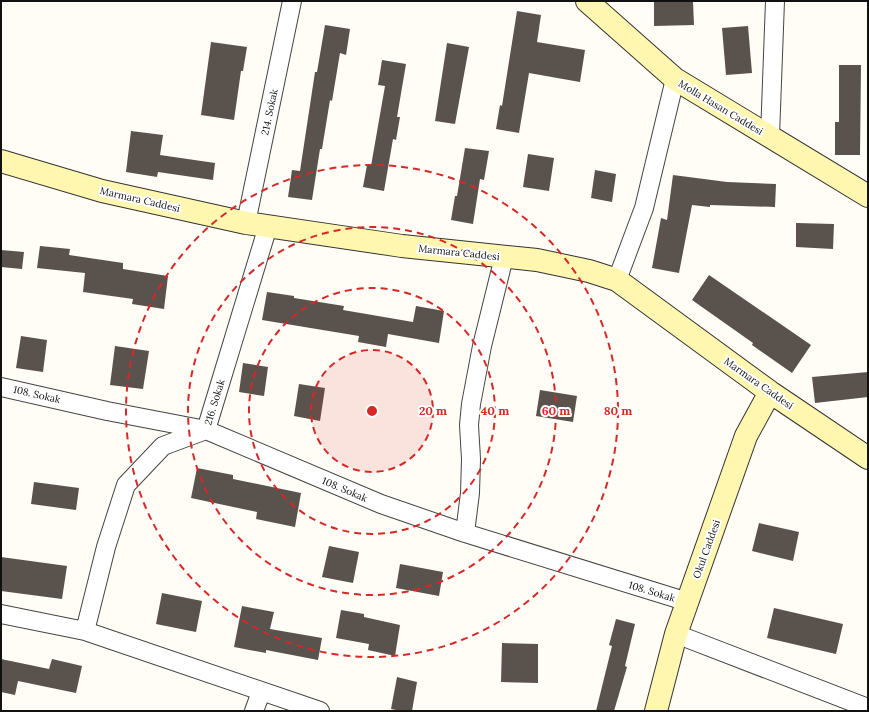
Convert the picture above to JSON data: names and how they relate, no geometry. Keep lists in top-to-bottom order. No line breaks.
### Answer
{"streets":{"street":["Molla Hasan Caddesi","214. Sokak","Marmara Caddesi","108. Sokak","216. Sokak","Okul Caddesi"]},"crossings":[["214. Sokak","Marmara Caddesi"],["Marmara Caddesi","216. Sokak"],["Marmara Caddesi","Okul Caddesi"],["108. Sokak","216. Sokak"],["108. Sokak","Okul Caddesi"]],"rings":["20 m","40 m","60 m","80 m"]}
